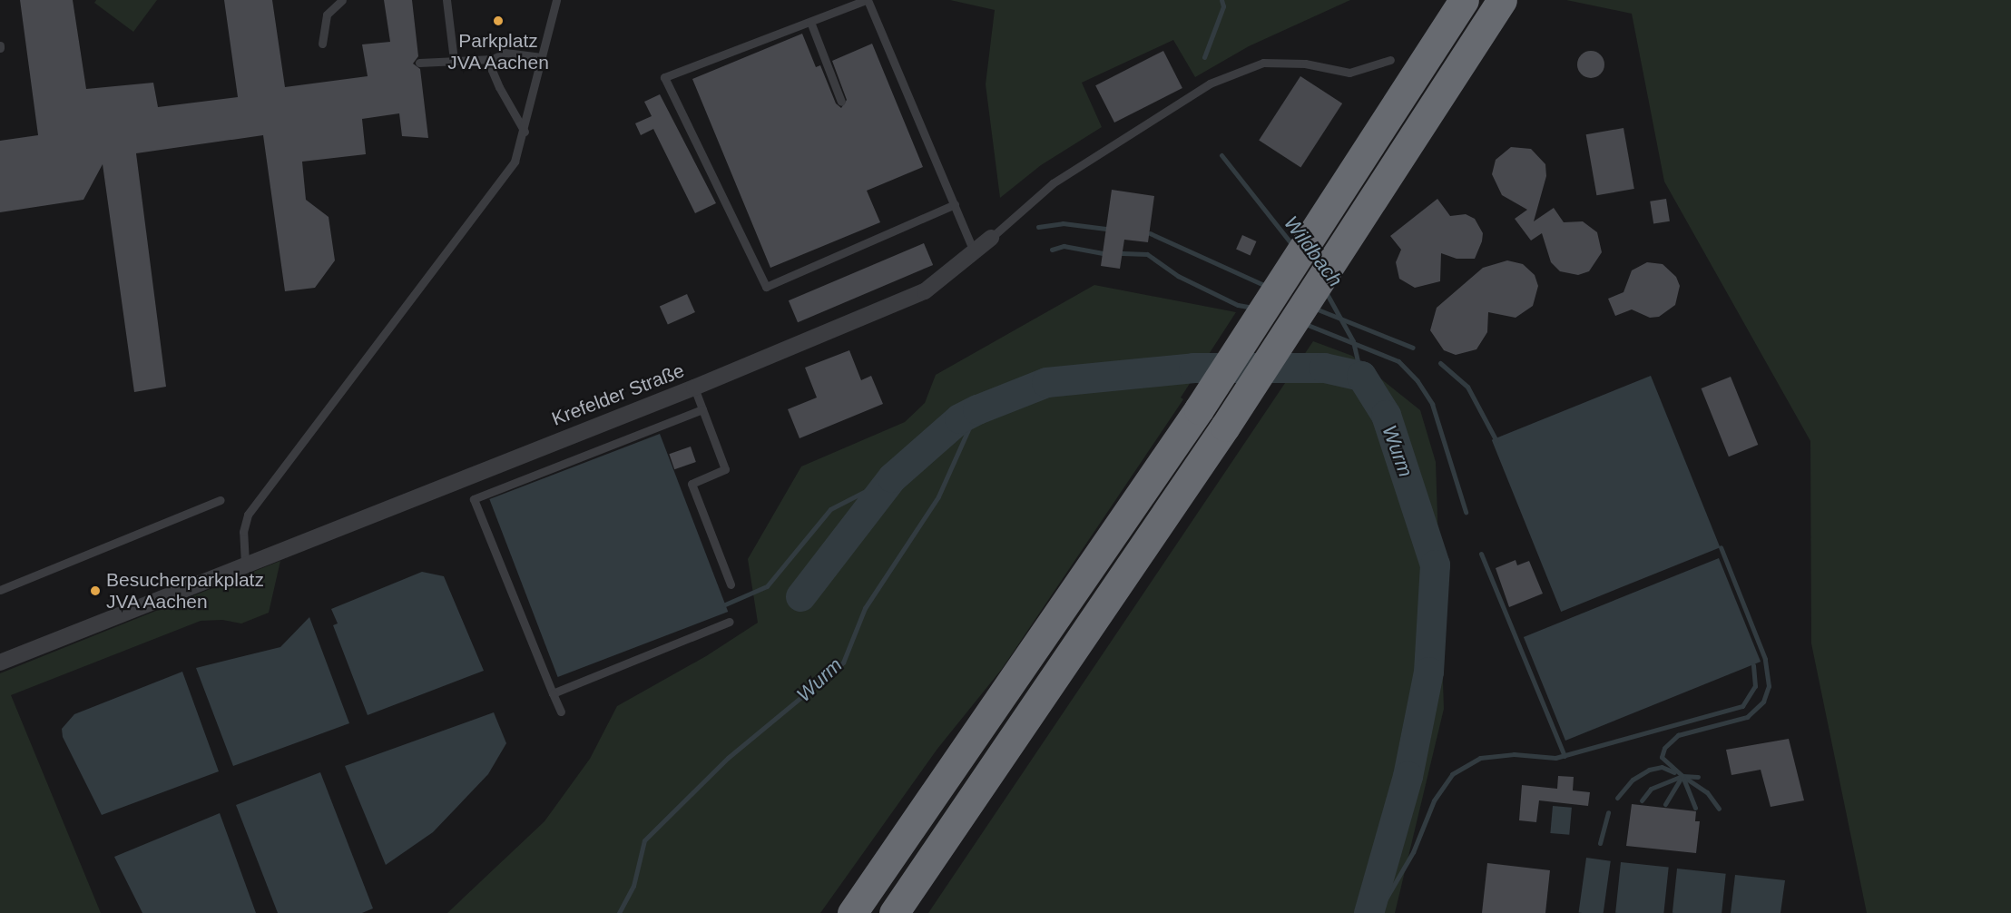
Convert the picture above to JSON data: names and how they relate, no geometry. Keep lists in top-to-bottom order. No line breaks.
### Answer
{"streets":{"street":["Krefelder Straße"]},"water":["Wildbach","Wurm"],"places":["Parkplatz JVA Aachen","Besucherparkplatz JVA Aachen"]}
